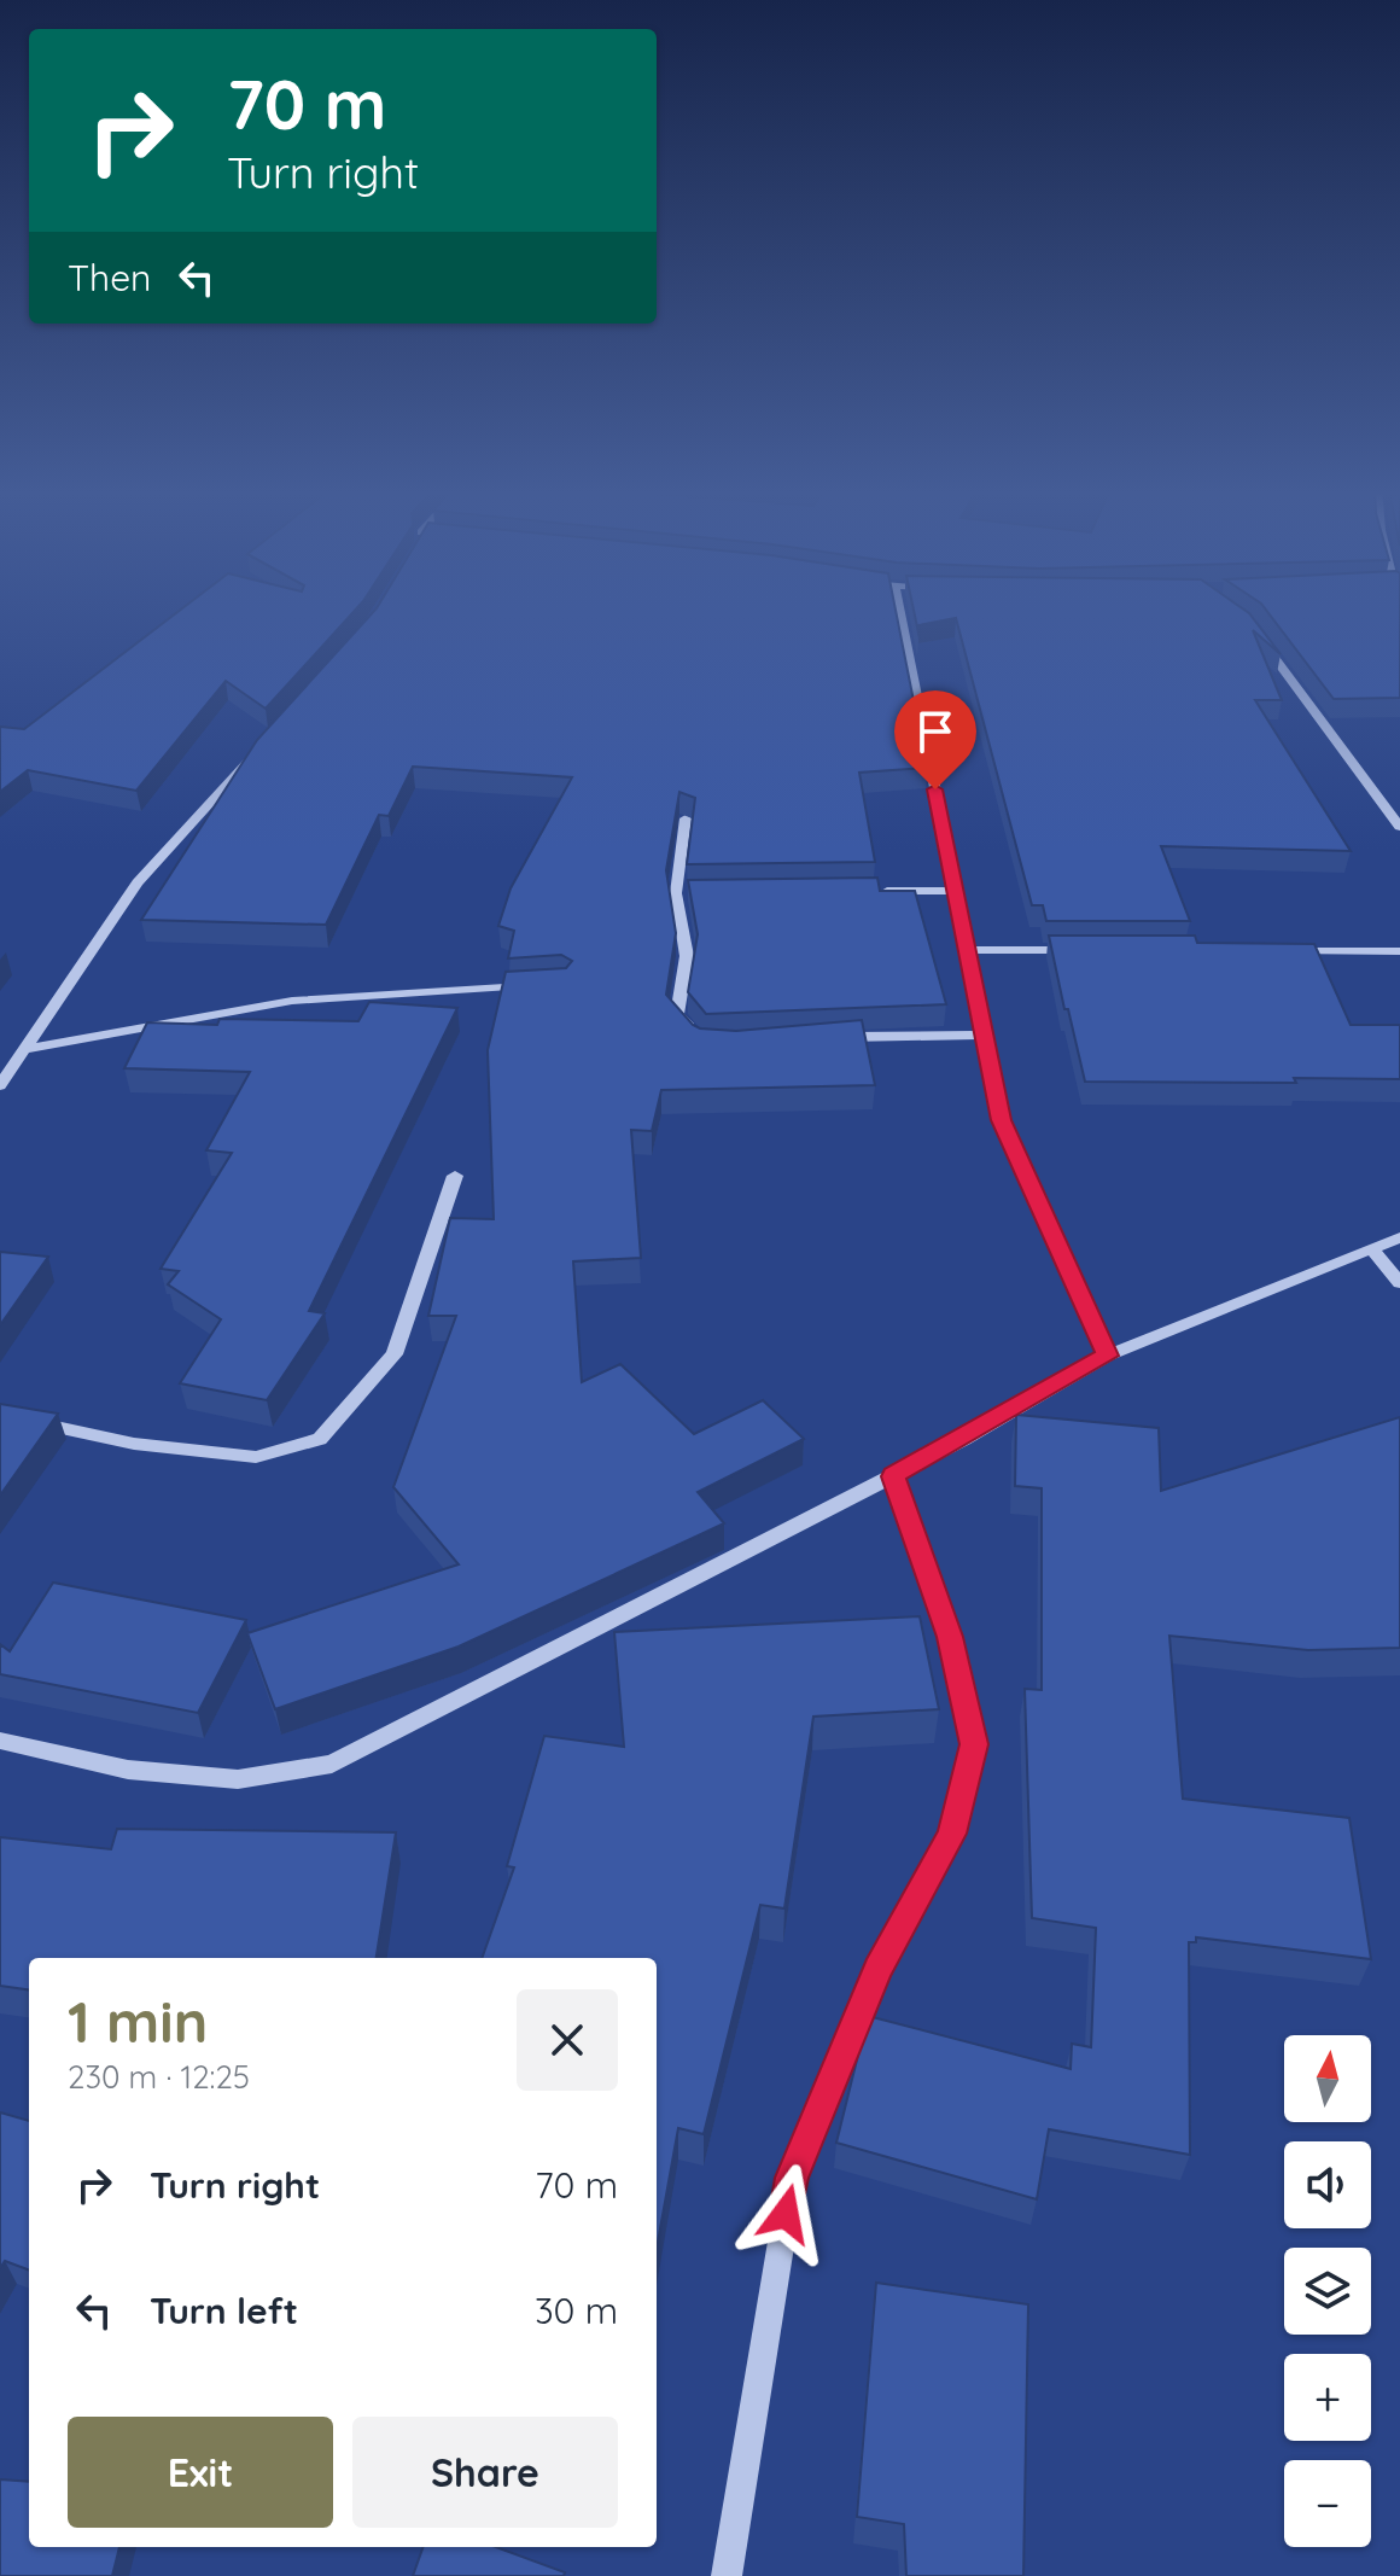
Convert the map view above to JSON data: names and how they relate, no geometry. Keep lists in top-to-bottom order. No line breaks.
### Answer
{"north":"top","page":{"turn":["70 m","Turn right"],"then":"Then","heading":["1 min","230 m · 12:25"],"map_buttons":["+","−"],"list":[{"name":"Turn right","value":"70 m"},{"name":"Turn left","value":"30 m"}],"buttons":["Exit","Share"]}}
